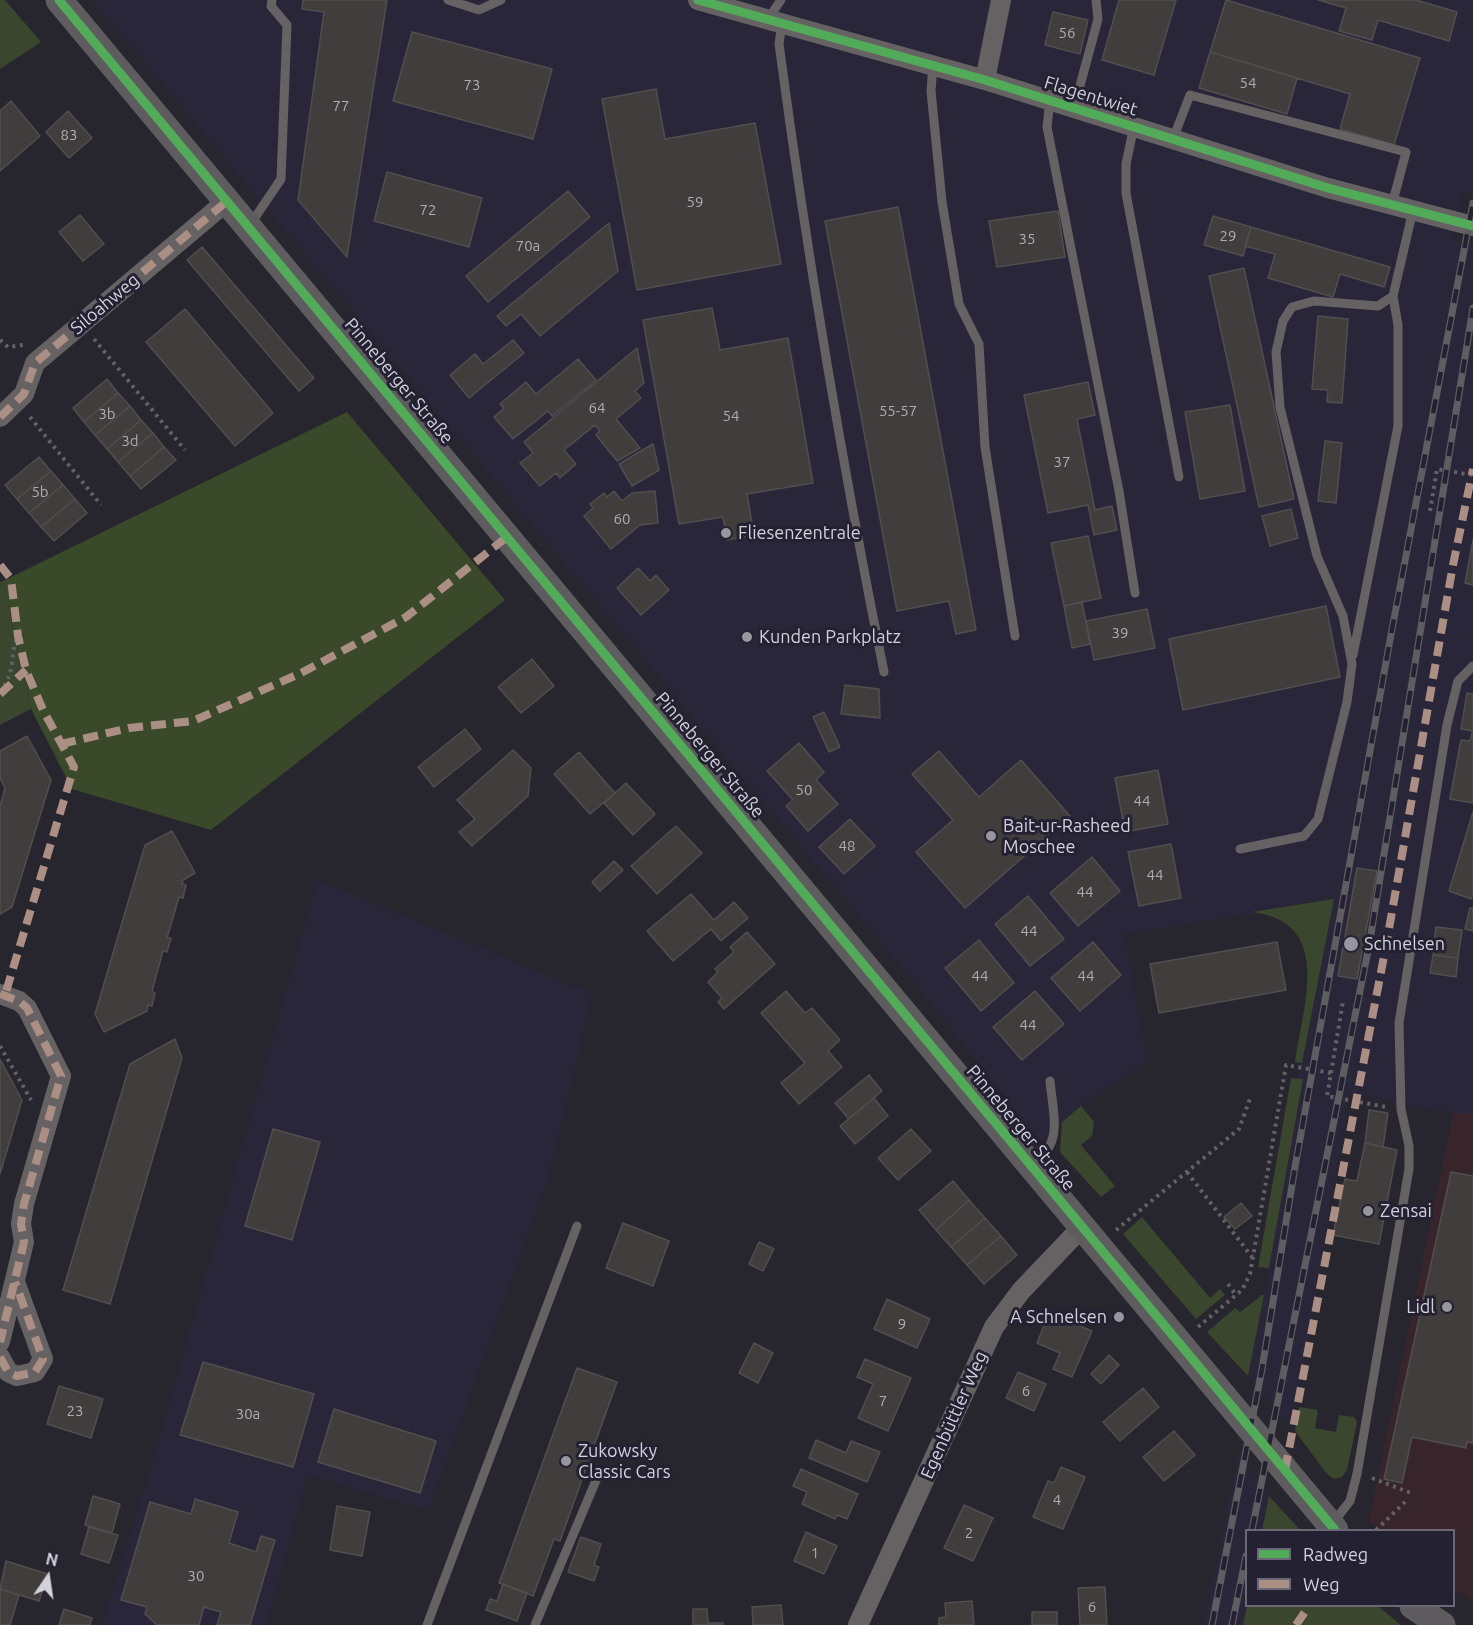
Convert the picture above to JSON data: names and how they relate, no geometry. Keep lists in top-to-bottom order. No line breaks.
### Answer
{"streets":{"main road":["Pinneberger Straße"],"street":["Flagentwiet","Siloahweg","Egenbüttler Weg"]},"crossings":[["Siloahweg","Pinneberger Straße"],["Pinneberger Straße","Egenbüttler Weg"]],"places":["Fliesenzentrale","Kunden Parkplatz","Bait-ur-Rasheed Moschee","Schnelsen","Zensai","Lidl","A Schnelsen","Zukowsky Classic Cars"],"house_numbers":["56","54","73","77","83","59","72","29","35","70a","64","55-57","3b","54","3d","37","5b","60","39","50","44","48","44","44","44","44","44","44","9","6","7","23","30a","4","2","1","30","6"],"legend":["Radweg","Weg"],"north":"top"}
